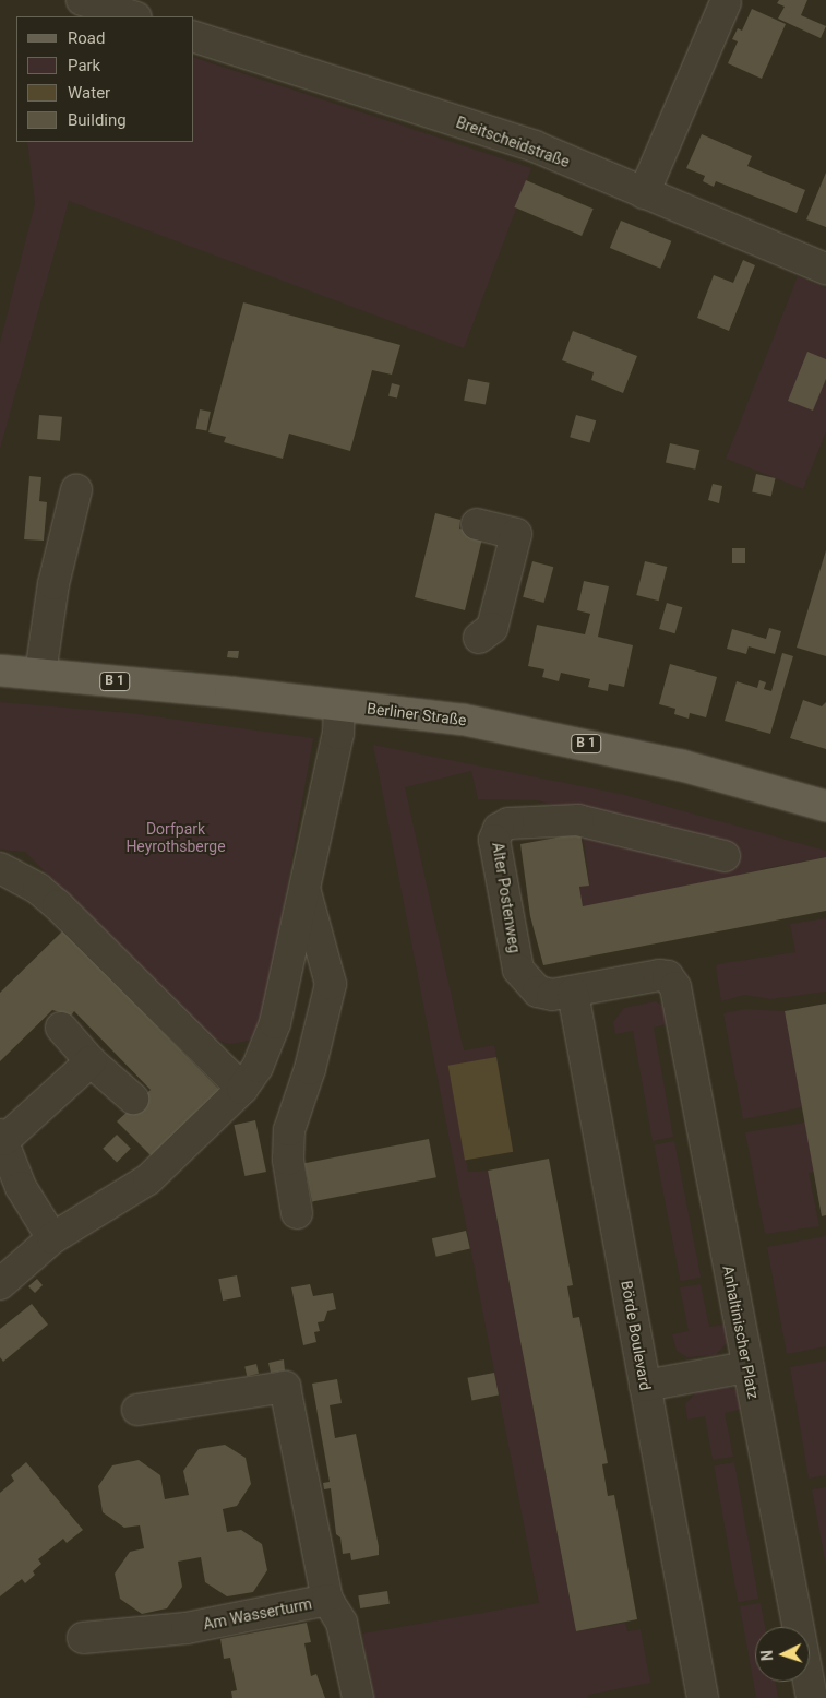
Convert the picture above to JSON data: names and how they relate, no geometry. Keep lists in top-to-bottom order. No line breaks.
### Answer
{"streets":{"main road":["B 1","Berliner Straße"],"street":["Breitscheidstraße","Alter Postenweg","Anhaltinischer Platz","Börde Boulevard","Am Wasserturm"]},"crossings":[["Alter Postenweg","Anhaltinischer Platz"],["Alter Postenweg","Börde Boulevard"],["Anhaltinischer Platz","Börde Boulevard"]],"parks":["Dorfpark Heyrothsberge"],"legend":["Road","Park","Water","Building"],"north":"left"}
